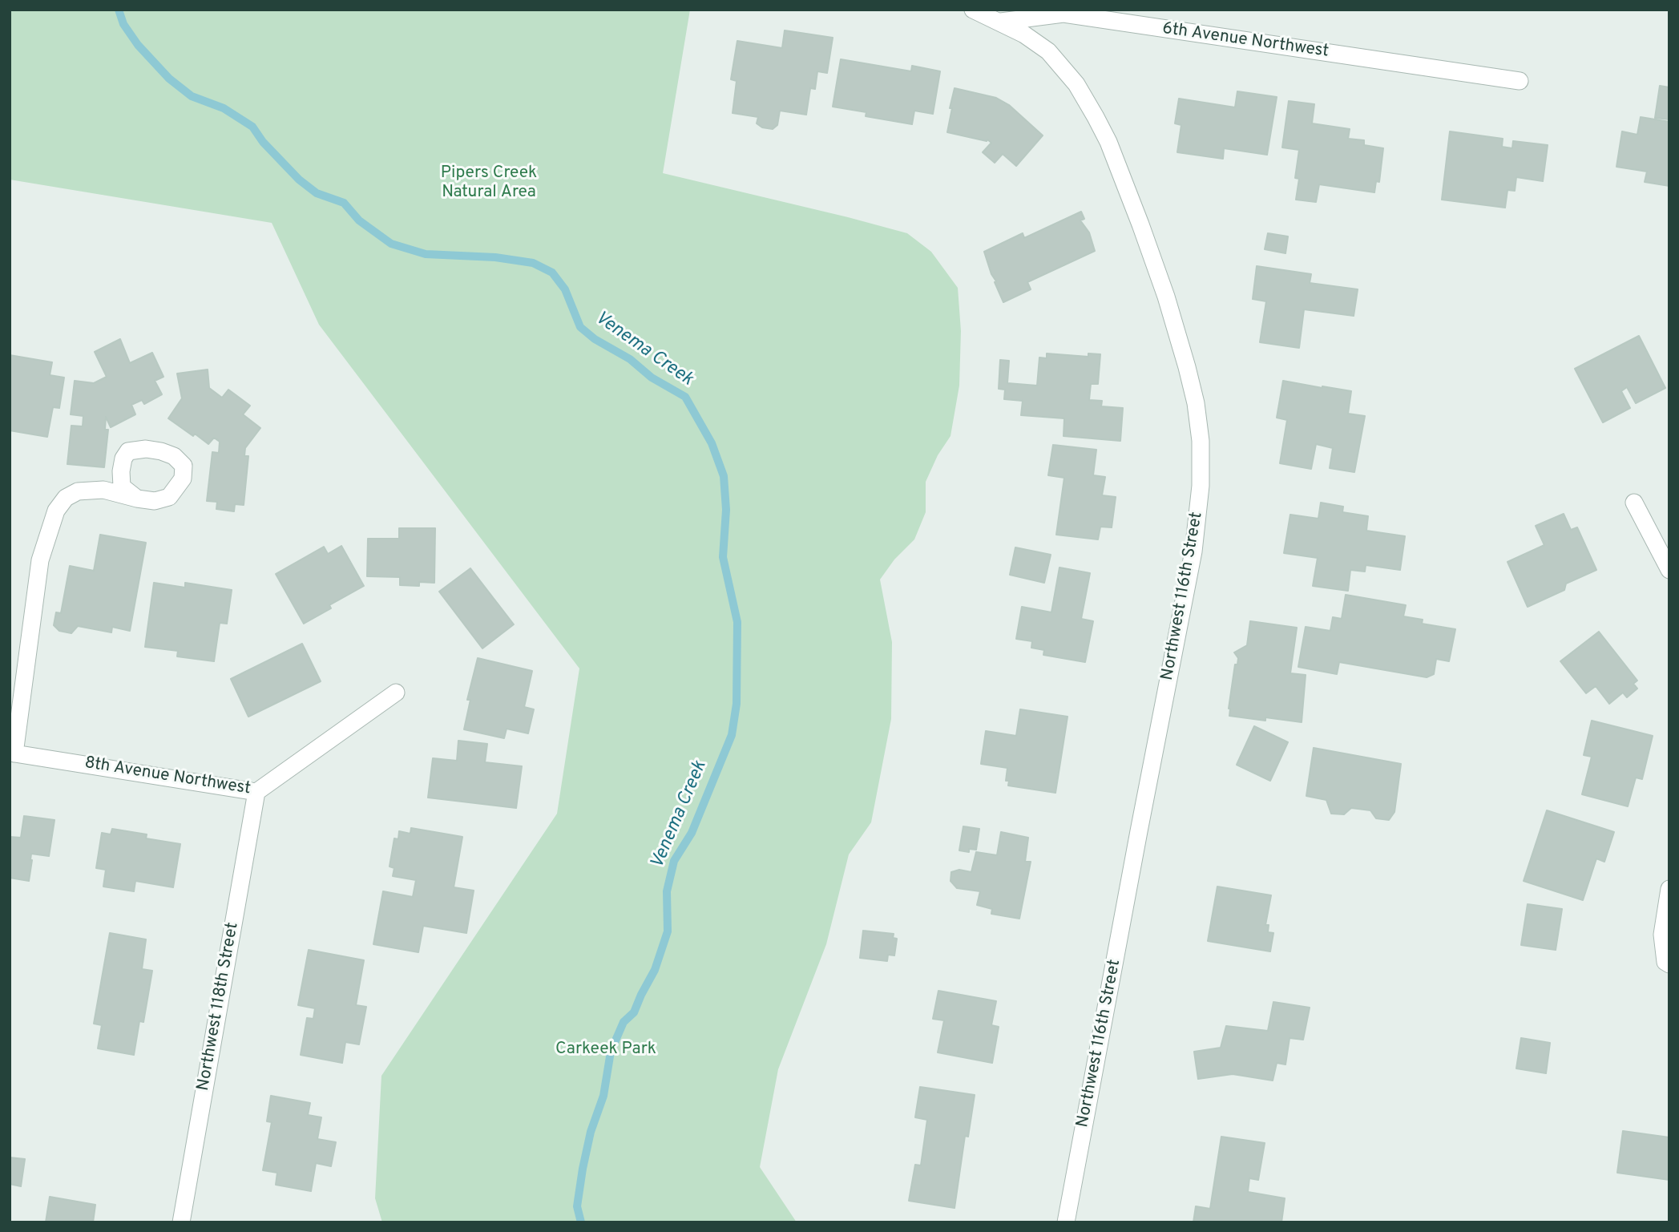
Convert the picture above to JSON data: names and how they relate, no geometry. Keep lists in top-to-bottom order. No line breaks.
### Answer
{"streets":{"street":["6th Avenue Northwest","Northwest 116th Street","8th Avenue Northwest","Northwest 118th Street"]},"crossings":[["6th Avenue Northwest","Northwest 116th Street"],["8th Avenue Northwest","Northwest 118th Street"]],"water":["Venema Creek"],"parks":["Pipers Creek Natural Area","Carkeek Park"]}
